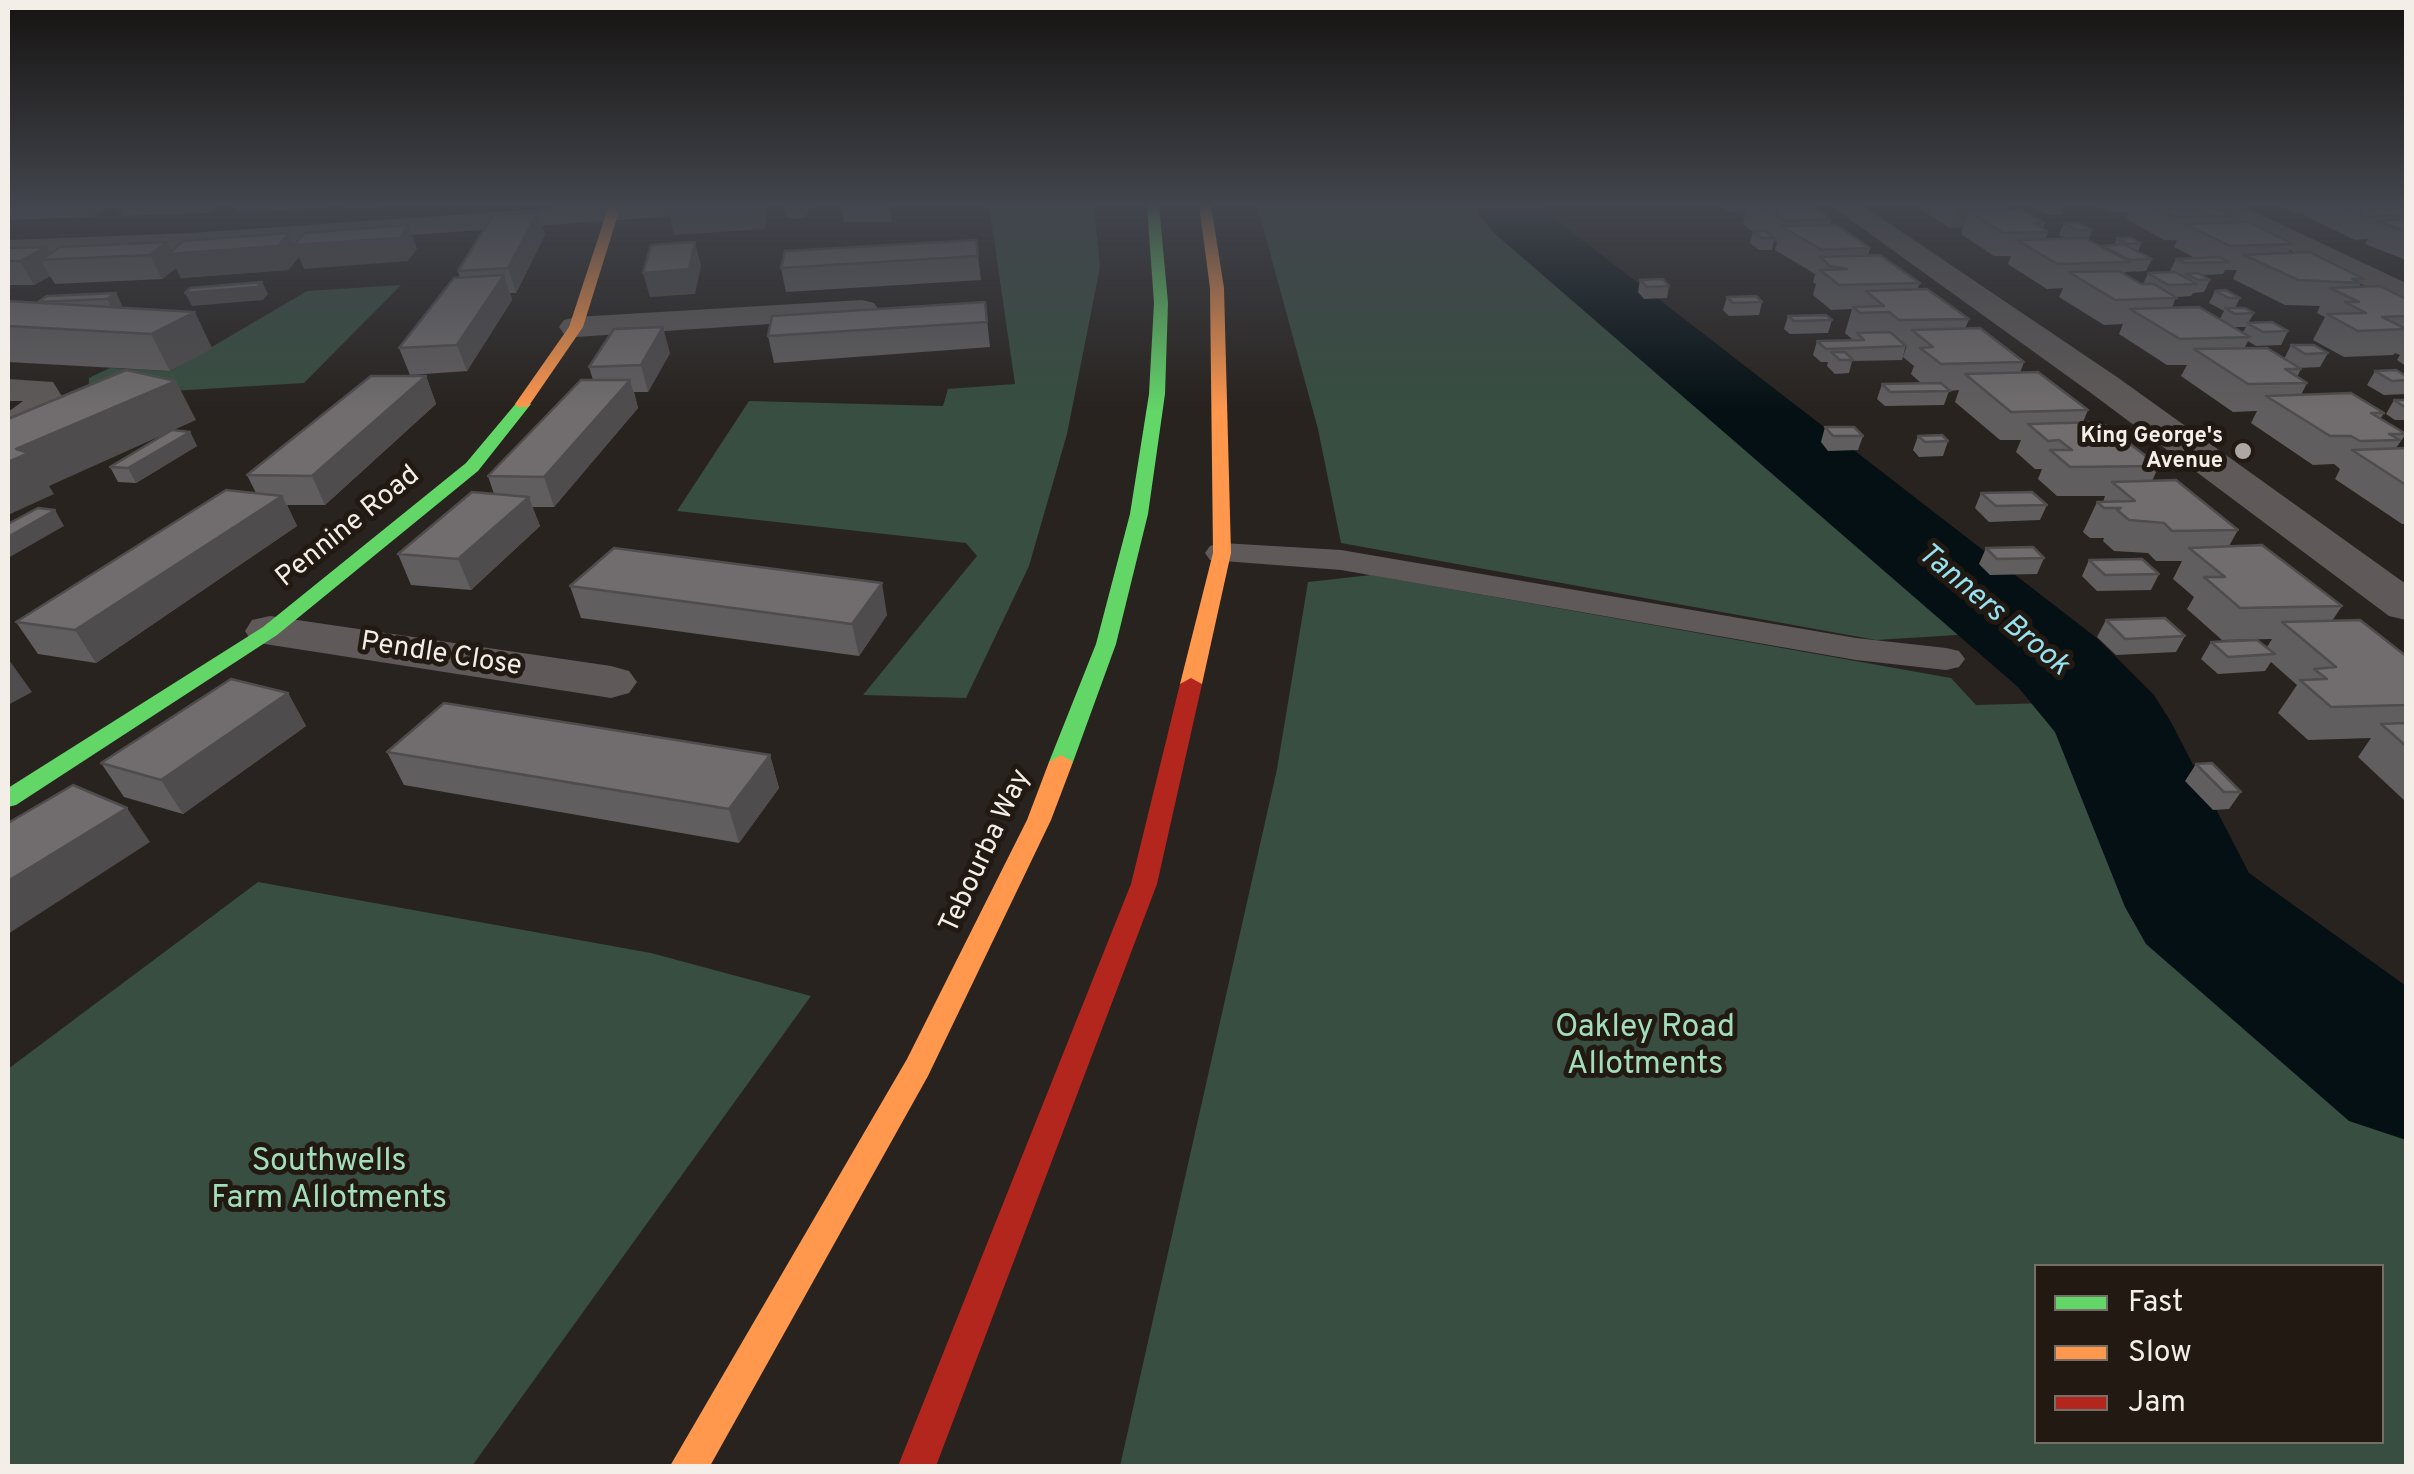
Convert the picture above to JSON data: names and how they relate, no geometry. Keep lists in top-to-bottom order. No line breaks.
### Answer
{"streets":{"main road":["Pennine Road","Tebourba Way"],"street":["Pendle Close"]},"crossings":[["Pennine Road","Pendle Close"]],"water":["Tanners Brook"],"parks":["Oakley Road Allotments","Southwells Farm Allotments"],"places":["King George's Avenue"],"legend":["Fast","Slow","Jam"]}
